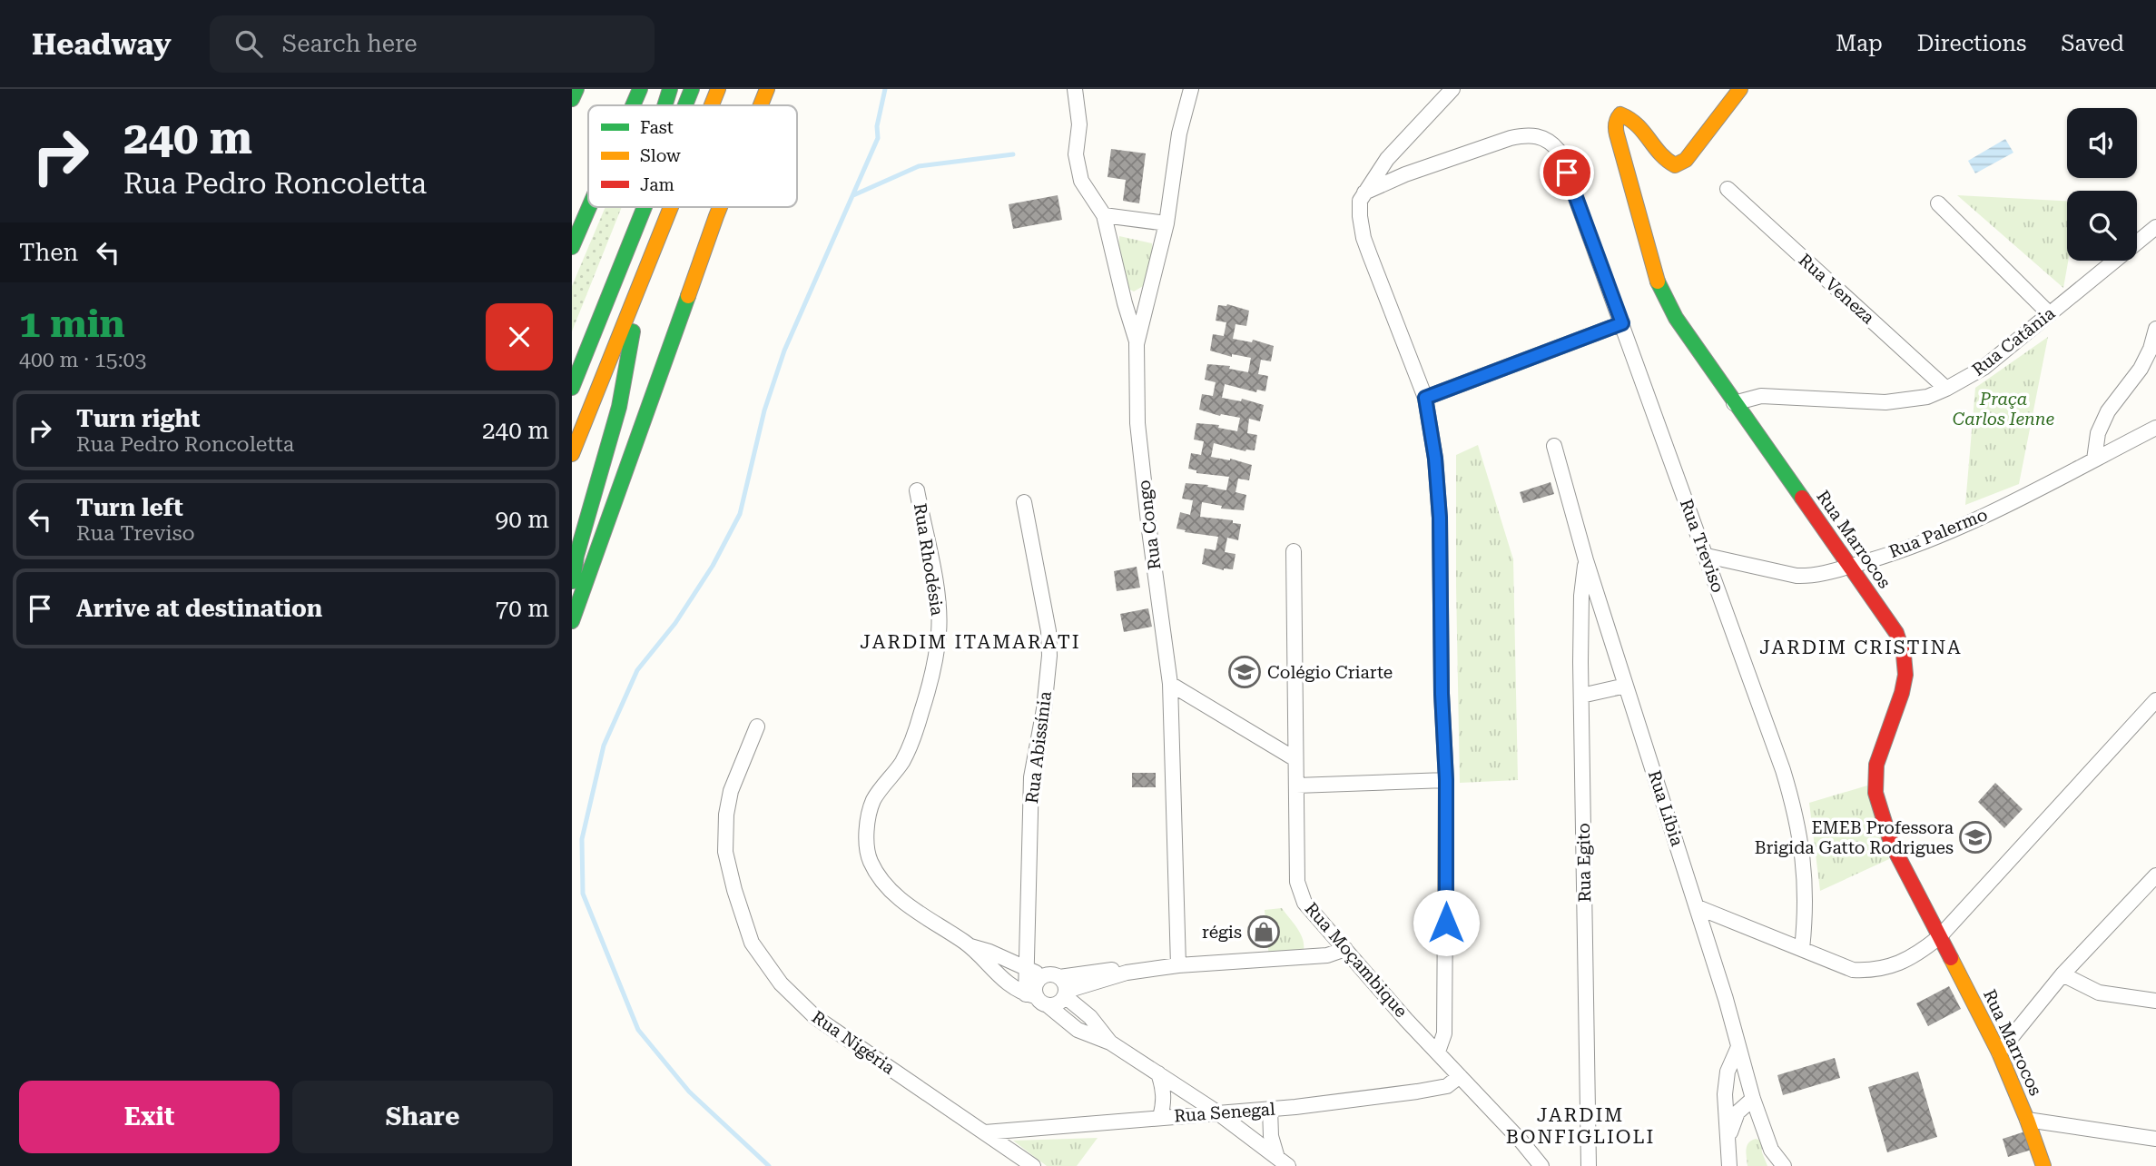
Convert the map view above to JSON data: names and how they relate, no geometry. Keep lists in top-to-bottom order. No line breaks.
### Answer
{"streets":{"main road":["Rua Marrocos"],"street":["Rua Veneza","Rua Catânia","Rua Congo","Rua Palermo","Rua Treviso","Rua Rhodésia","Rua Abissínia","Rua Líbia","Rua Egito","Rua Moçambique","Rua Nigéria","Rua Senegal"]},"crossings":[["Rua Veneza","Rua Catânia"],["Rua Catânia","Rua Marrocos"],["Rua Palermo","Rua Marrocos"],["Rua Palermo","Rua Treviso"],["Rua Líbia","Rua Egito"],["Rua Moçambique","Rua Senegal"],["Rua Nigéria","Rua Senegal"]],"districts":["JARDIM ITAMARATI","JARDIM CRISTINA","JARDIM BONFIGLIOLI"],"parks":["Praça Carlos Ienne"],"places":{"school or university":["Colégio Criarte","EMEB Professora Brigida Gatto Rodrigues"],"shop":["régis"]},"legend":["Fast","Slow","Jam"],"page":{"header":"Headway","search":"Search here","nav":["Map","Directions","Saved"],"turn":["240 m","Rua Pedro Roncoletta"],"then":"Then","heading":["1 min","400 m · 15:03"],"list":[{"name":"Turn right","note":"Rua Pedro Roncoletta","value":"240 m"},{"name":"Turn left","note":"Rua Treviso","value":"90 m"},{"name":"Arrive at destination","value":"70 m"}],"buttons":["Exit","Share"]}}
